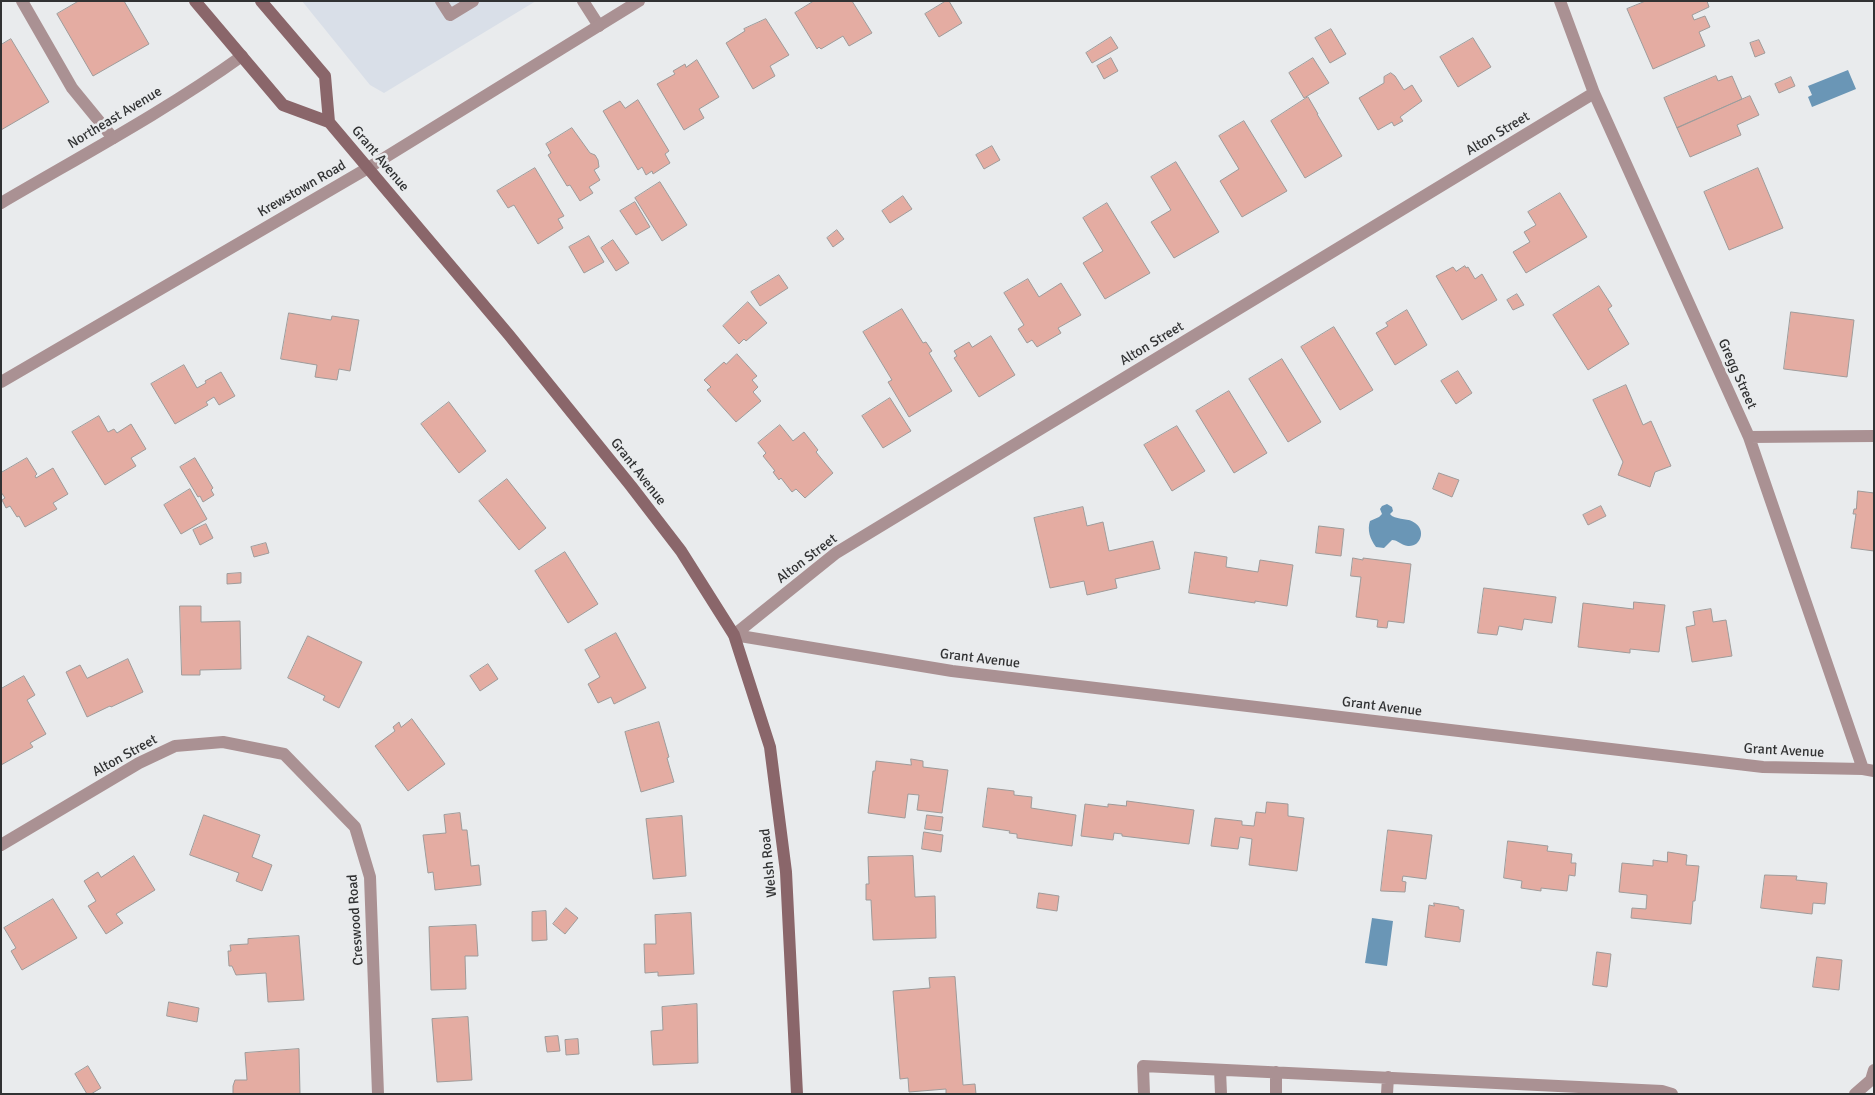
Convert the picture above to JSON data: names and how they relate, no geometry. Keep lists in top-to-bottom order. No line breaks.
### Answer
{"streets":{"main road":["Grant Avenue","Welsh Road"],"street":["Northeast Avenue","Alton Street","Krewstown Road","Gregg Street","Creswood Road"]},"crossings":[["Alton Street","Grant Avenue"],["Alton Street","Gregg Street"],["Alton Street","Welsh Road"],["Alton Street","Creswood Road"],["Grant Avenue","Krewstown Road"],["Grant Avenue","Gregg Street"],["Grant Avenue","Welsh Road"]]}
